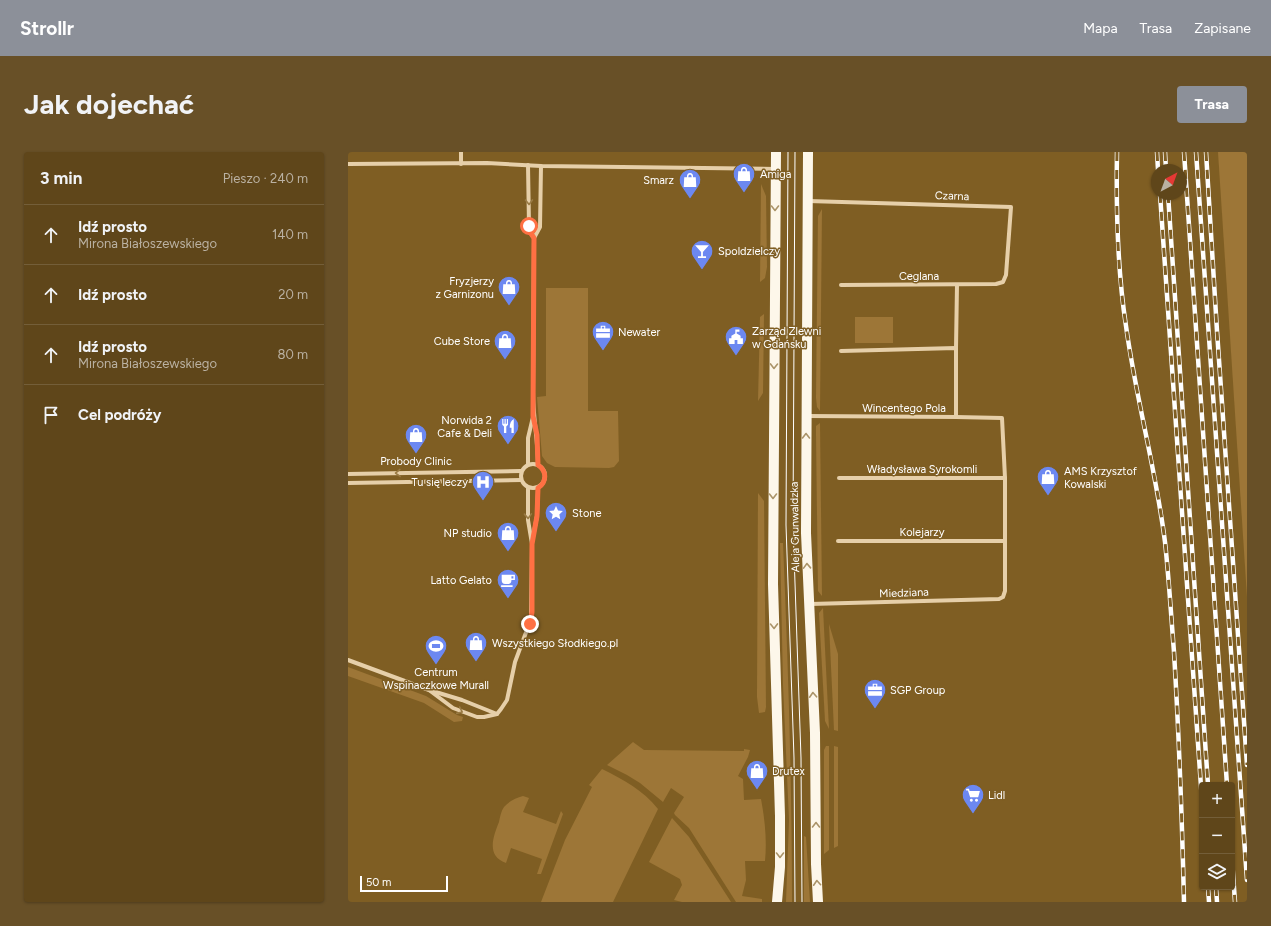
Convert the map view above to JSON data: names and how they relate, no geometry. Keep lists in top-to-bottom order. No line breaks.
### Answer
{"streets":{"main road":["Aleja Grunwaldzka"],"street":["Czarna","Ceglana","Wincentego Pola","Władysława Syrokomli","Kolejarzy","Miedziana"]},"crossings":[["Czarna","Ceglana"],["Czarna","Aleja Grunwaldzka"],["Wincentego Pola","Władysława Syrokomli"],["Wincentego Pola","Aleja Grunwaldzka"],["Aleja Grunwaldzka","Miedziana"],["Kolejarzy","Miedziana"]],"places":{"shop":["Amiga","Smarz","Fryzjerzy z Garnizonu","Cube Store","Probody Clinic","AMS Krzysztof Kowalski","NP studio","Wszystkiego Słodkiego.pl","Drutex"],"bar":["Spoldzielczy"],"office":["Newater","SGP Group"],"public building":["Zarząd Zlewni w Gdańsku"],"restaurant":["Norwida 2 Cafe & Deli"],"hospital":["Tu się leczy"],"place":["Stone"],"cafe":["Latto Gelato"],"sports":["Centrum Wspinaczkowe Murall"],"supermarket":["Lidl"]},"scale_bar":"50 m","north":"top right","page":{"header":"Strollr","nav":["Mapa","Trasa","Zapisane"],"buttons":"Trasa","title":"Jak dojechać","heading":["3 min","Pieszo · 240 m"],"list":[["Idź prosto","Mirona Białoszewskiego","140 m"],["Idź prosto","20 m"],["Idź prosto","Mirona Białoszewskiego","80 m"],"Cel podróży"],"map_buttons":["+","−"],"scale":"50 m"}}
